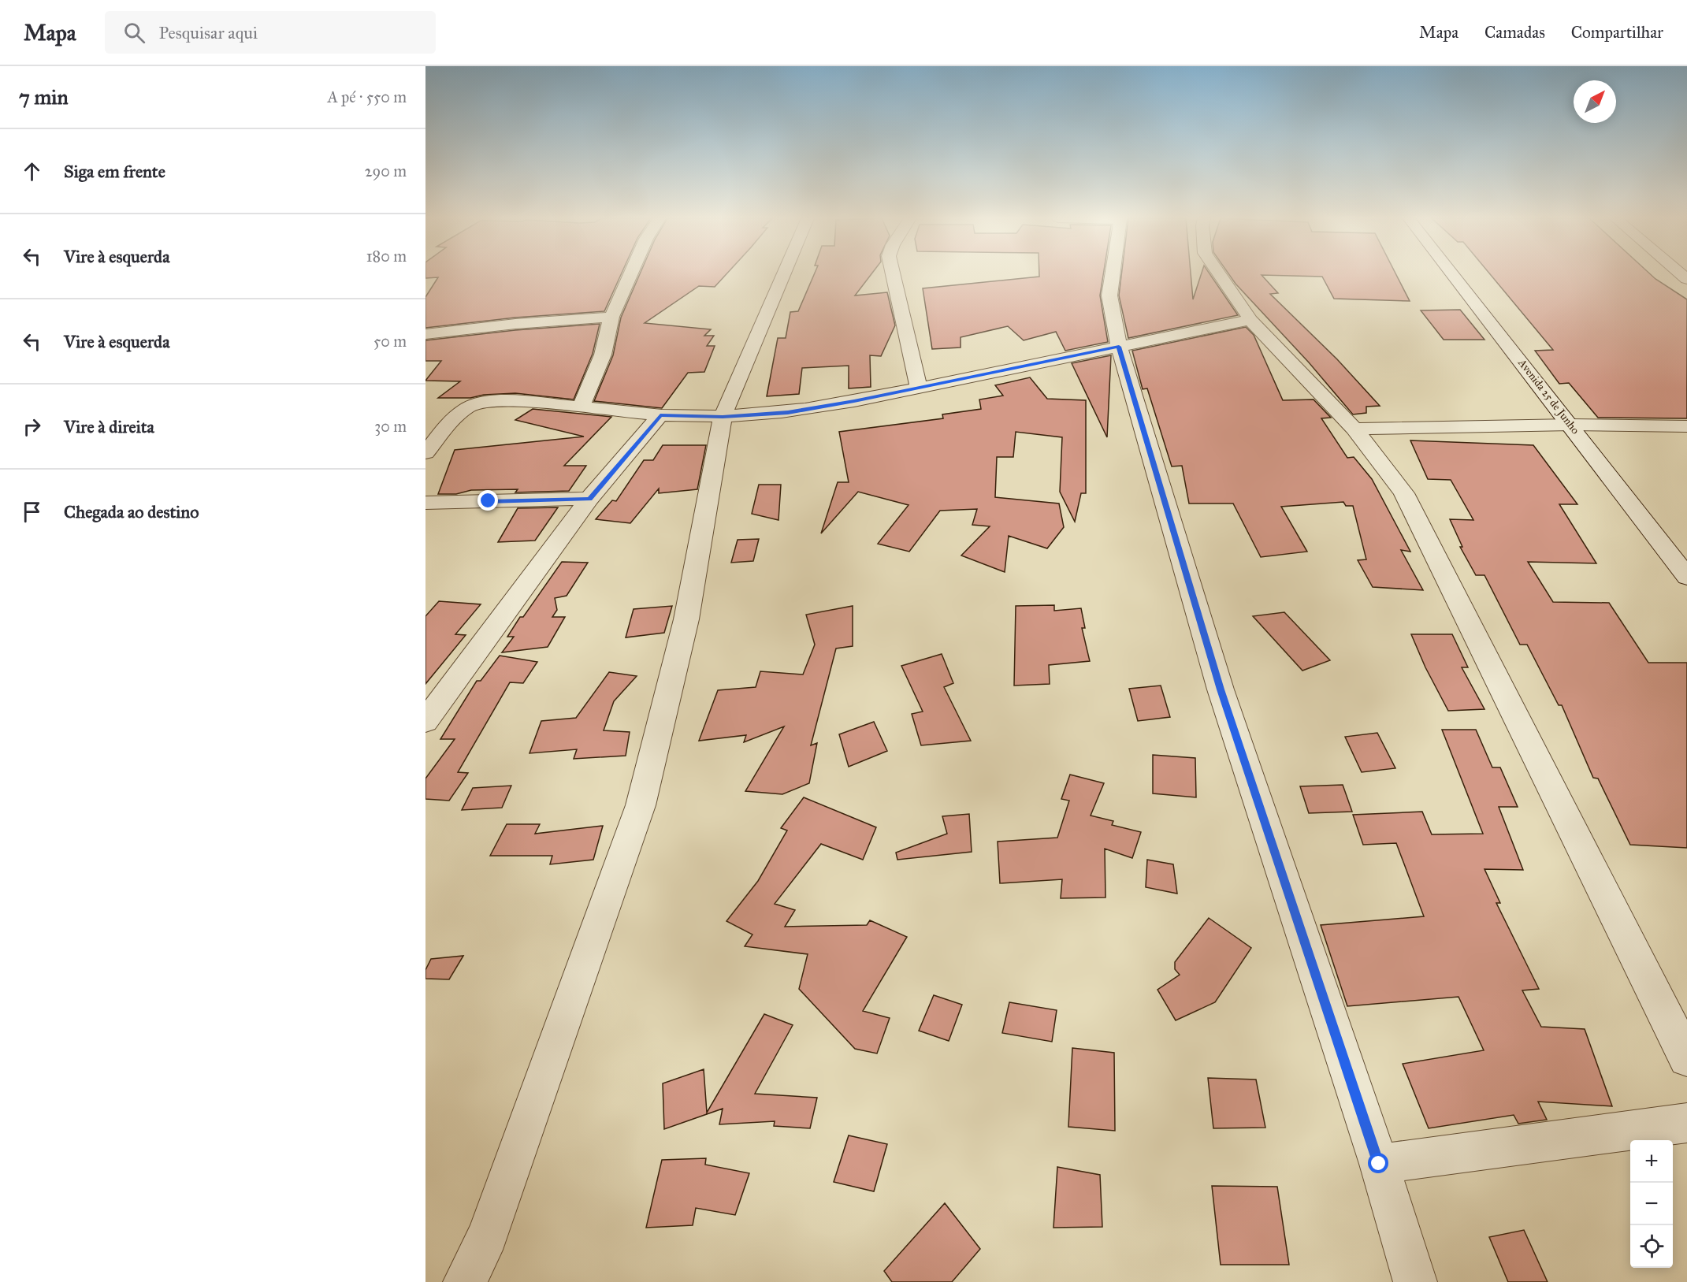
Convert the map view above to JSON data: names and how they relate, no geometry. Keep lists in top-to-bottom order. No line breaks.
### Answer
{"streets":{"street":["Avenida 25 de Junho"]},"north":"top right","page":{"header":"Mapa","search":"Pesquisar aqui","nav":["Mapa","Camadas","Compartilhar"],"heading":["7 min","A pé · 550 m"],"list":[["Siga em frente","290 m"],["Vire à esquerda","180 m"],["Vire à esquerda","50 m"],["Vire à direita","30 m"],"Chegada ao destino"],"map_buttons":["+","−"]}}
